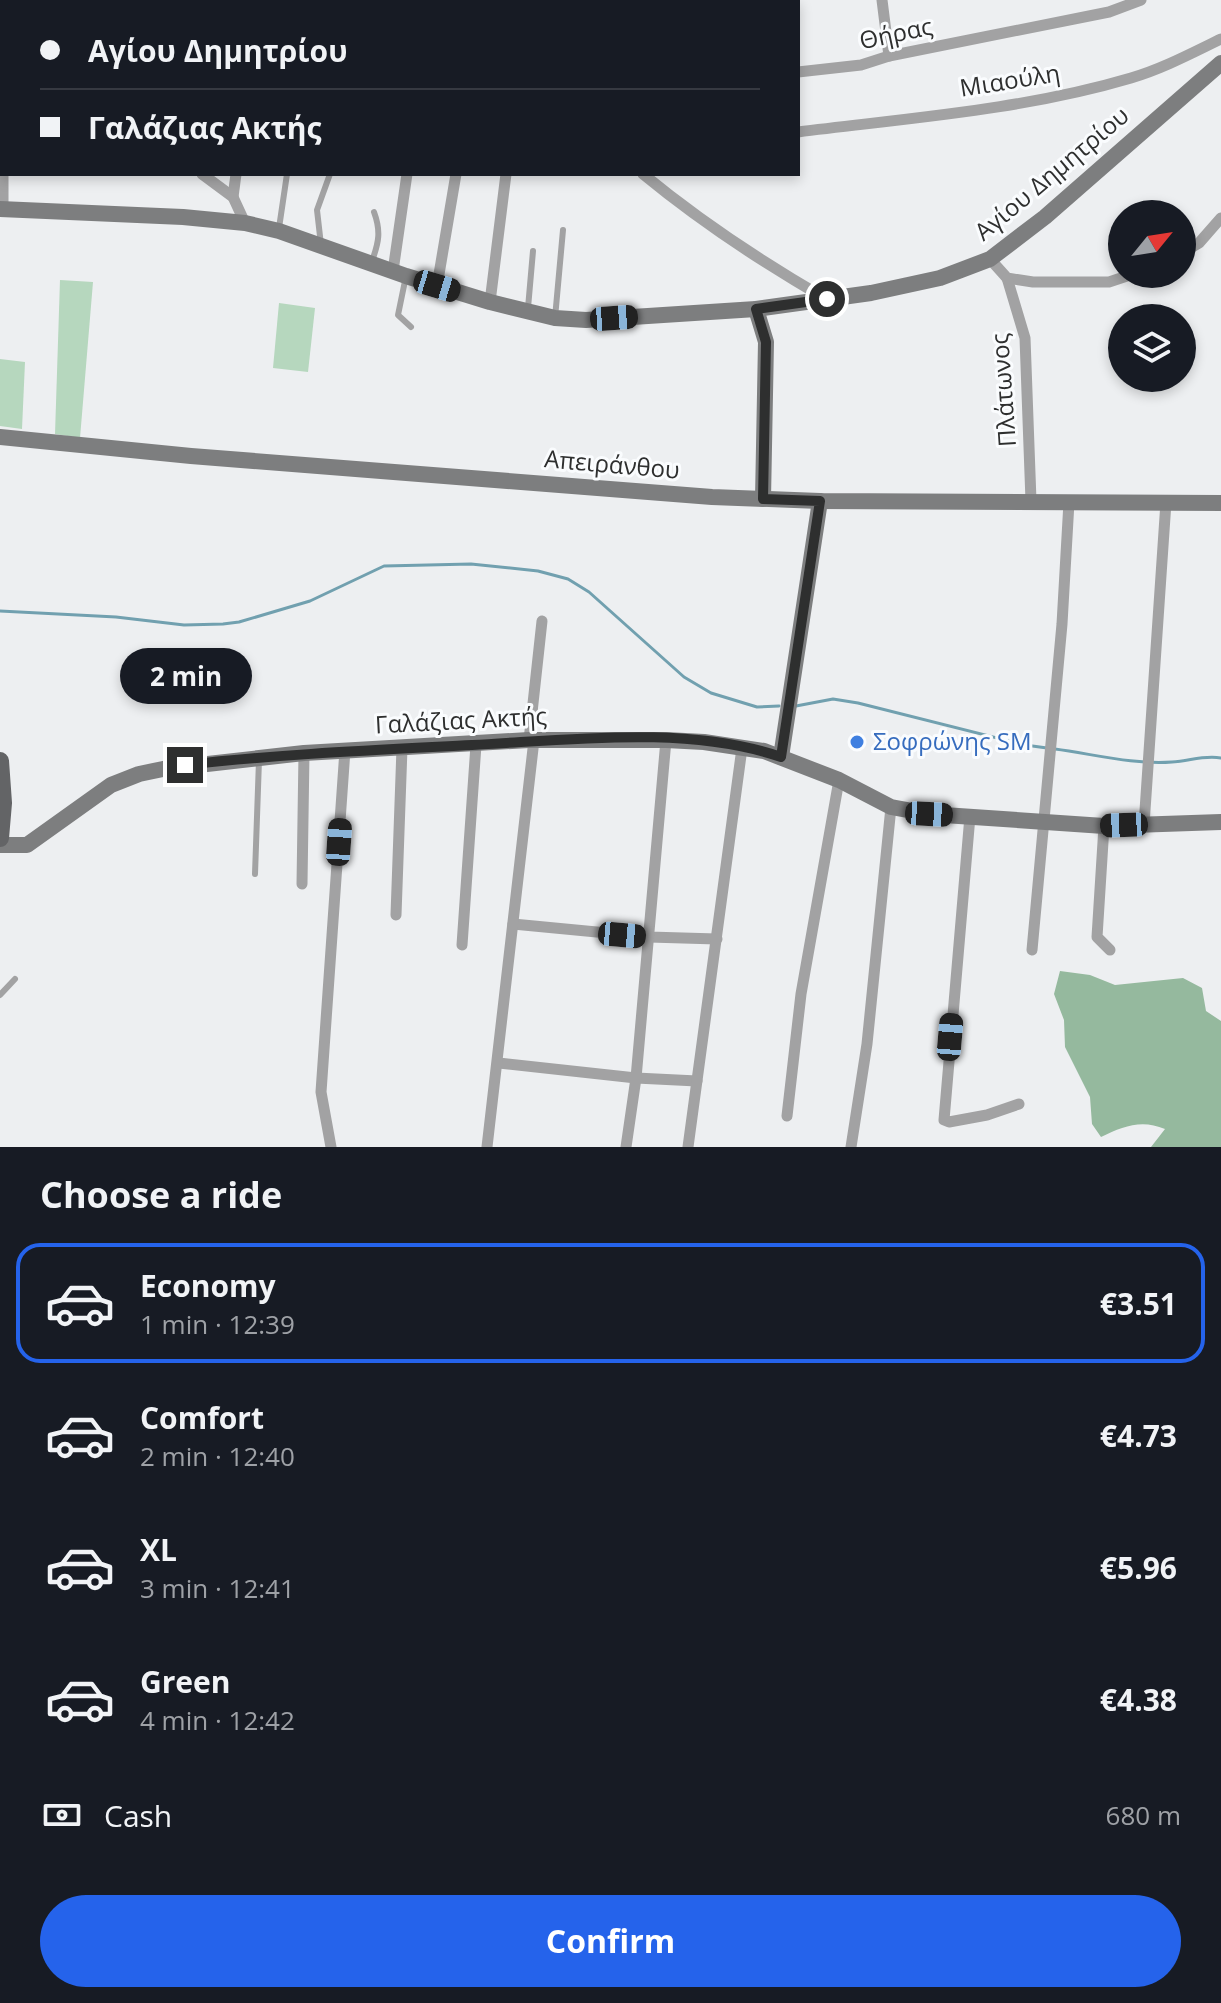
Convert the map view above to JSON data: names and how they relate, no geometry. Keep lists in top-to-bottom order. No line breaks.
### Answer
{"streets":{"street":["Θήρας","Μιαούλη","Αγίου Δημητρίου","Πλάτωνος","Απειράνθου","Γαλάζιας Ακτής"]},"crossings":[["Πλάτωνος","Απειράνθου"]],"places":["Σοφρώνης SM"],"north":"top right","page":{"banner":["Αγίου Δημητρίου","Γαλάζιας Ακτής"],"bubble":"2 min","heading":"Choose a ride","list":[{"name":"Economy","note":"1 min · 12:39","value":"€3.51"},{"name":"Comfort","note":"2 min · 12:40","value":"€4.73"},{"name":"XL","note":"3 min · 12:41","value":"€5.96"},{"name":"Green","note":"4 min · 12:42","value":"€4.38"}],"pay":["Cash","680 m"],"buttons":"Confirm"}}
